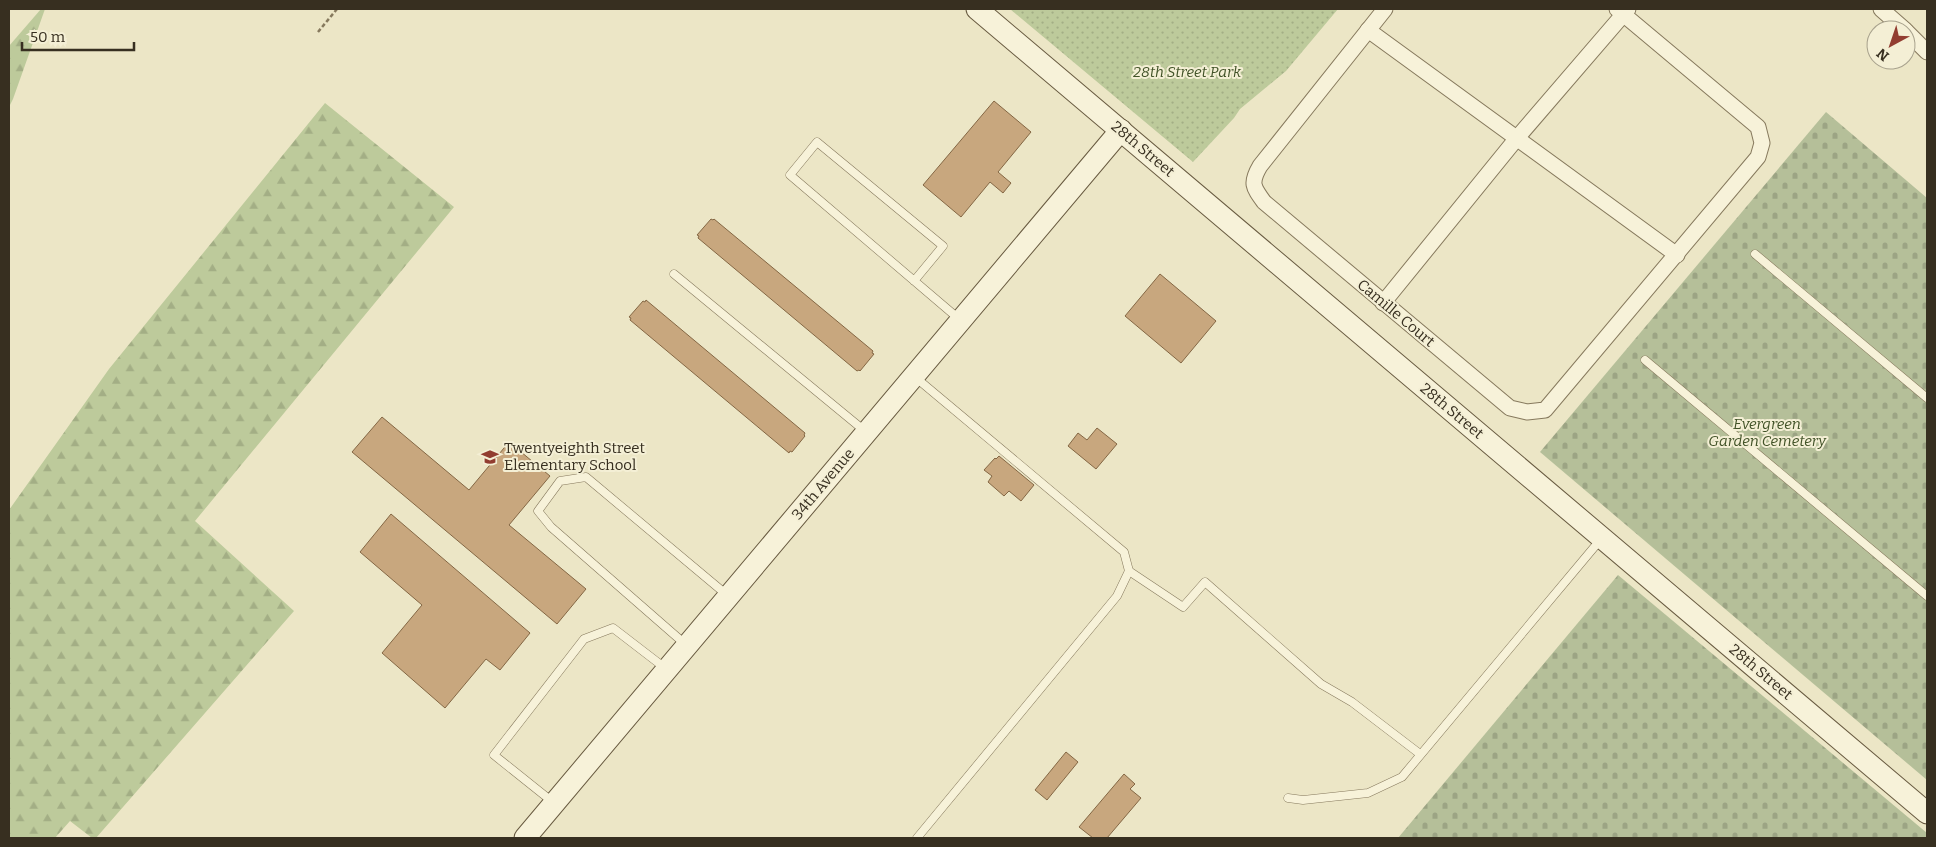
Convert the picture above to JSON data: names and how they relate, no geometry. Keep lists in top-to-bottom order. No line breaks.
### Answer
{"streets":{"main road":["28th Street","34th Avenue"],"street":["Camille Court"]},"crossings":[["28th Street","34th Avenue"]],"parks":["28th Street Park","Evergreen Garden Cemetery"],"places":{"school or university":["Twentyeighth Street Elementary School"]},"scale_bar":"50 m","north":"bottom left"}
